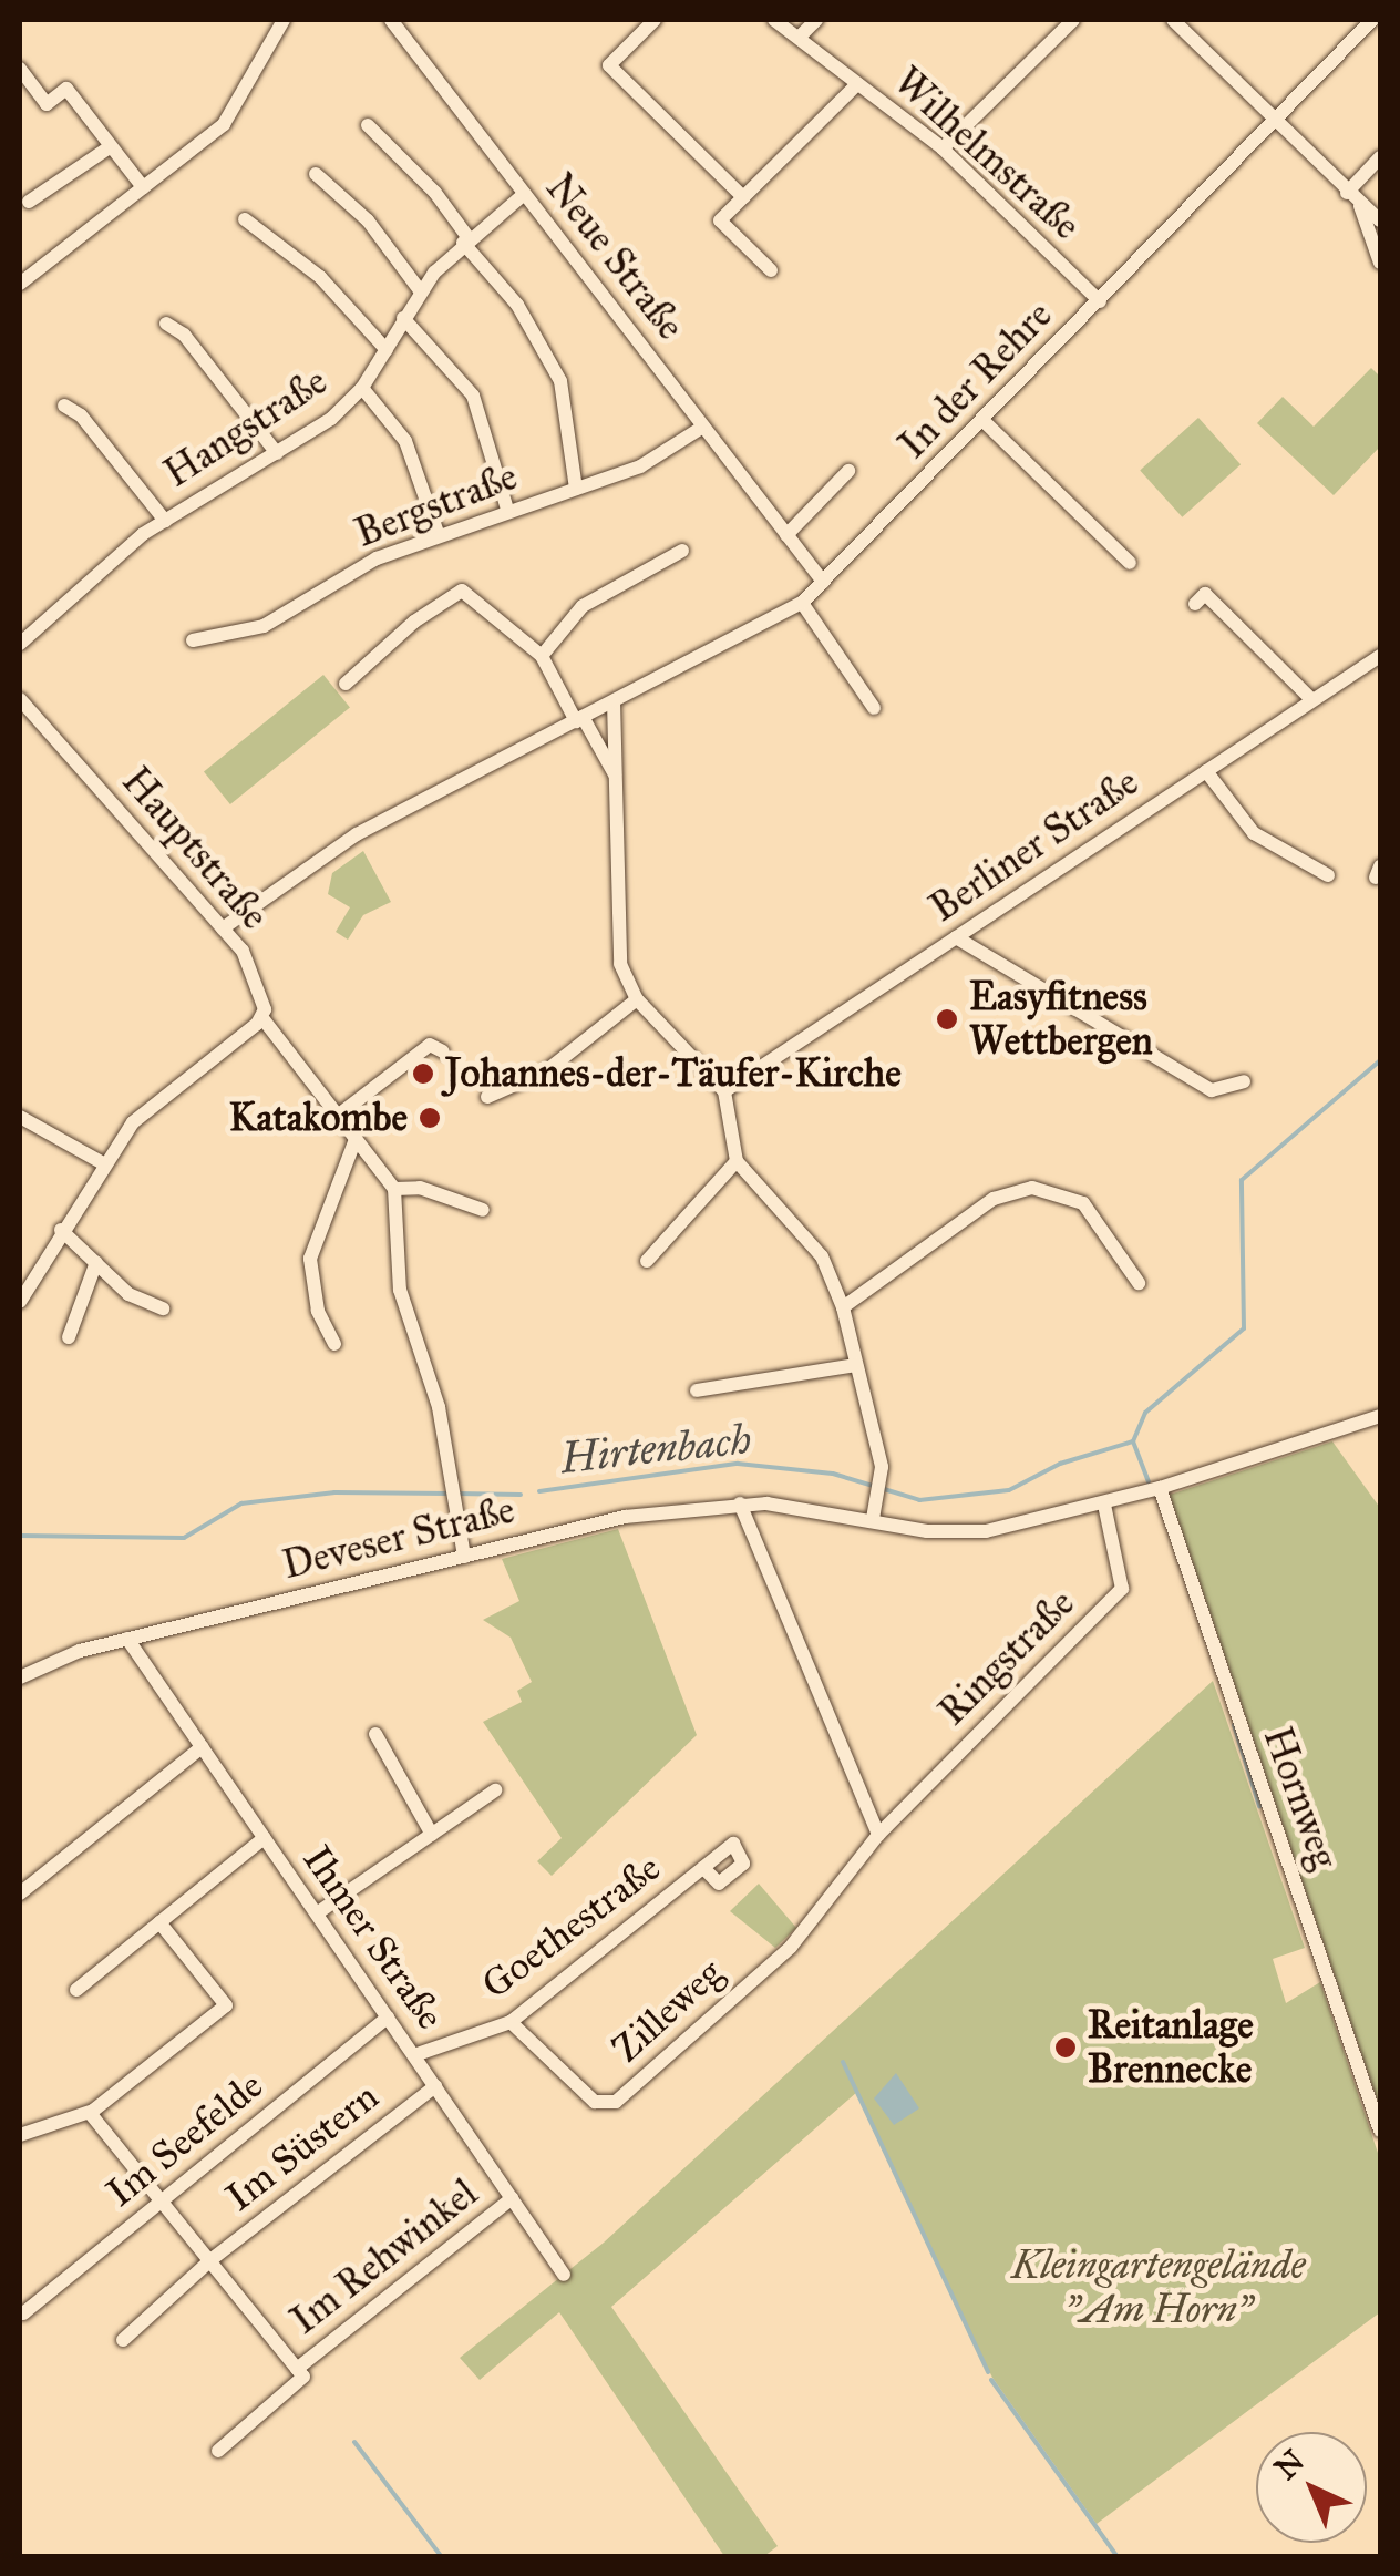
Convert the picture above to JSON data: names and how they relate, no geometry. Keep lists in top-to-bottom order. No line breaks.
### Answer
{"streets":{"street":["Wilhelmstraße","Neue Straße","In der Rehre","Hangstraße","Bergstraße","Berliner Straße","Hauptstraße","Deveser Straße","Ringstraße","Hornweg","Goethestraße","Ihmer Straße","Zilleweg","Im Seefelde","Im Süstern","Im Rehwinkel"]},"crossings":[["Wilhelmstraße","In der Rehre"],["Neue Straße","In der Rehre"],["Neue Straße","Hangstraße"],["Neue Straße","Bergstraße"],["In der Rehre","Hauptstraße"],["Deveser Straße","Ringstraße"],["Deveser Straße","Hornweg"],["Deveser Straße","Ihmer Straße"],["Ringstraße","Zilleweg"],["Goethestraße","Ihmer Straße"],["Goethestraße","Zilleweg"],["Ihmer Straße","Im Seefelde"],["Ihmer Straße","Im Süstern"],["Ihmer Straße","Im Rehwinkel"]],"water":["Hirtenbach"],"parks":["Kleingartengelände \"Am Horn\""],"places":["Easyfitness Wettbergen","Johannes-der-Täufer-Kirche","Katakombe","Reitanlage Brennecke"],"north":"top left"}
